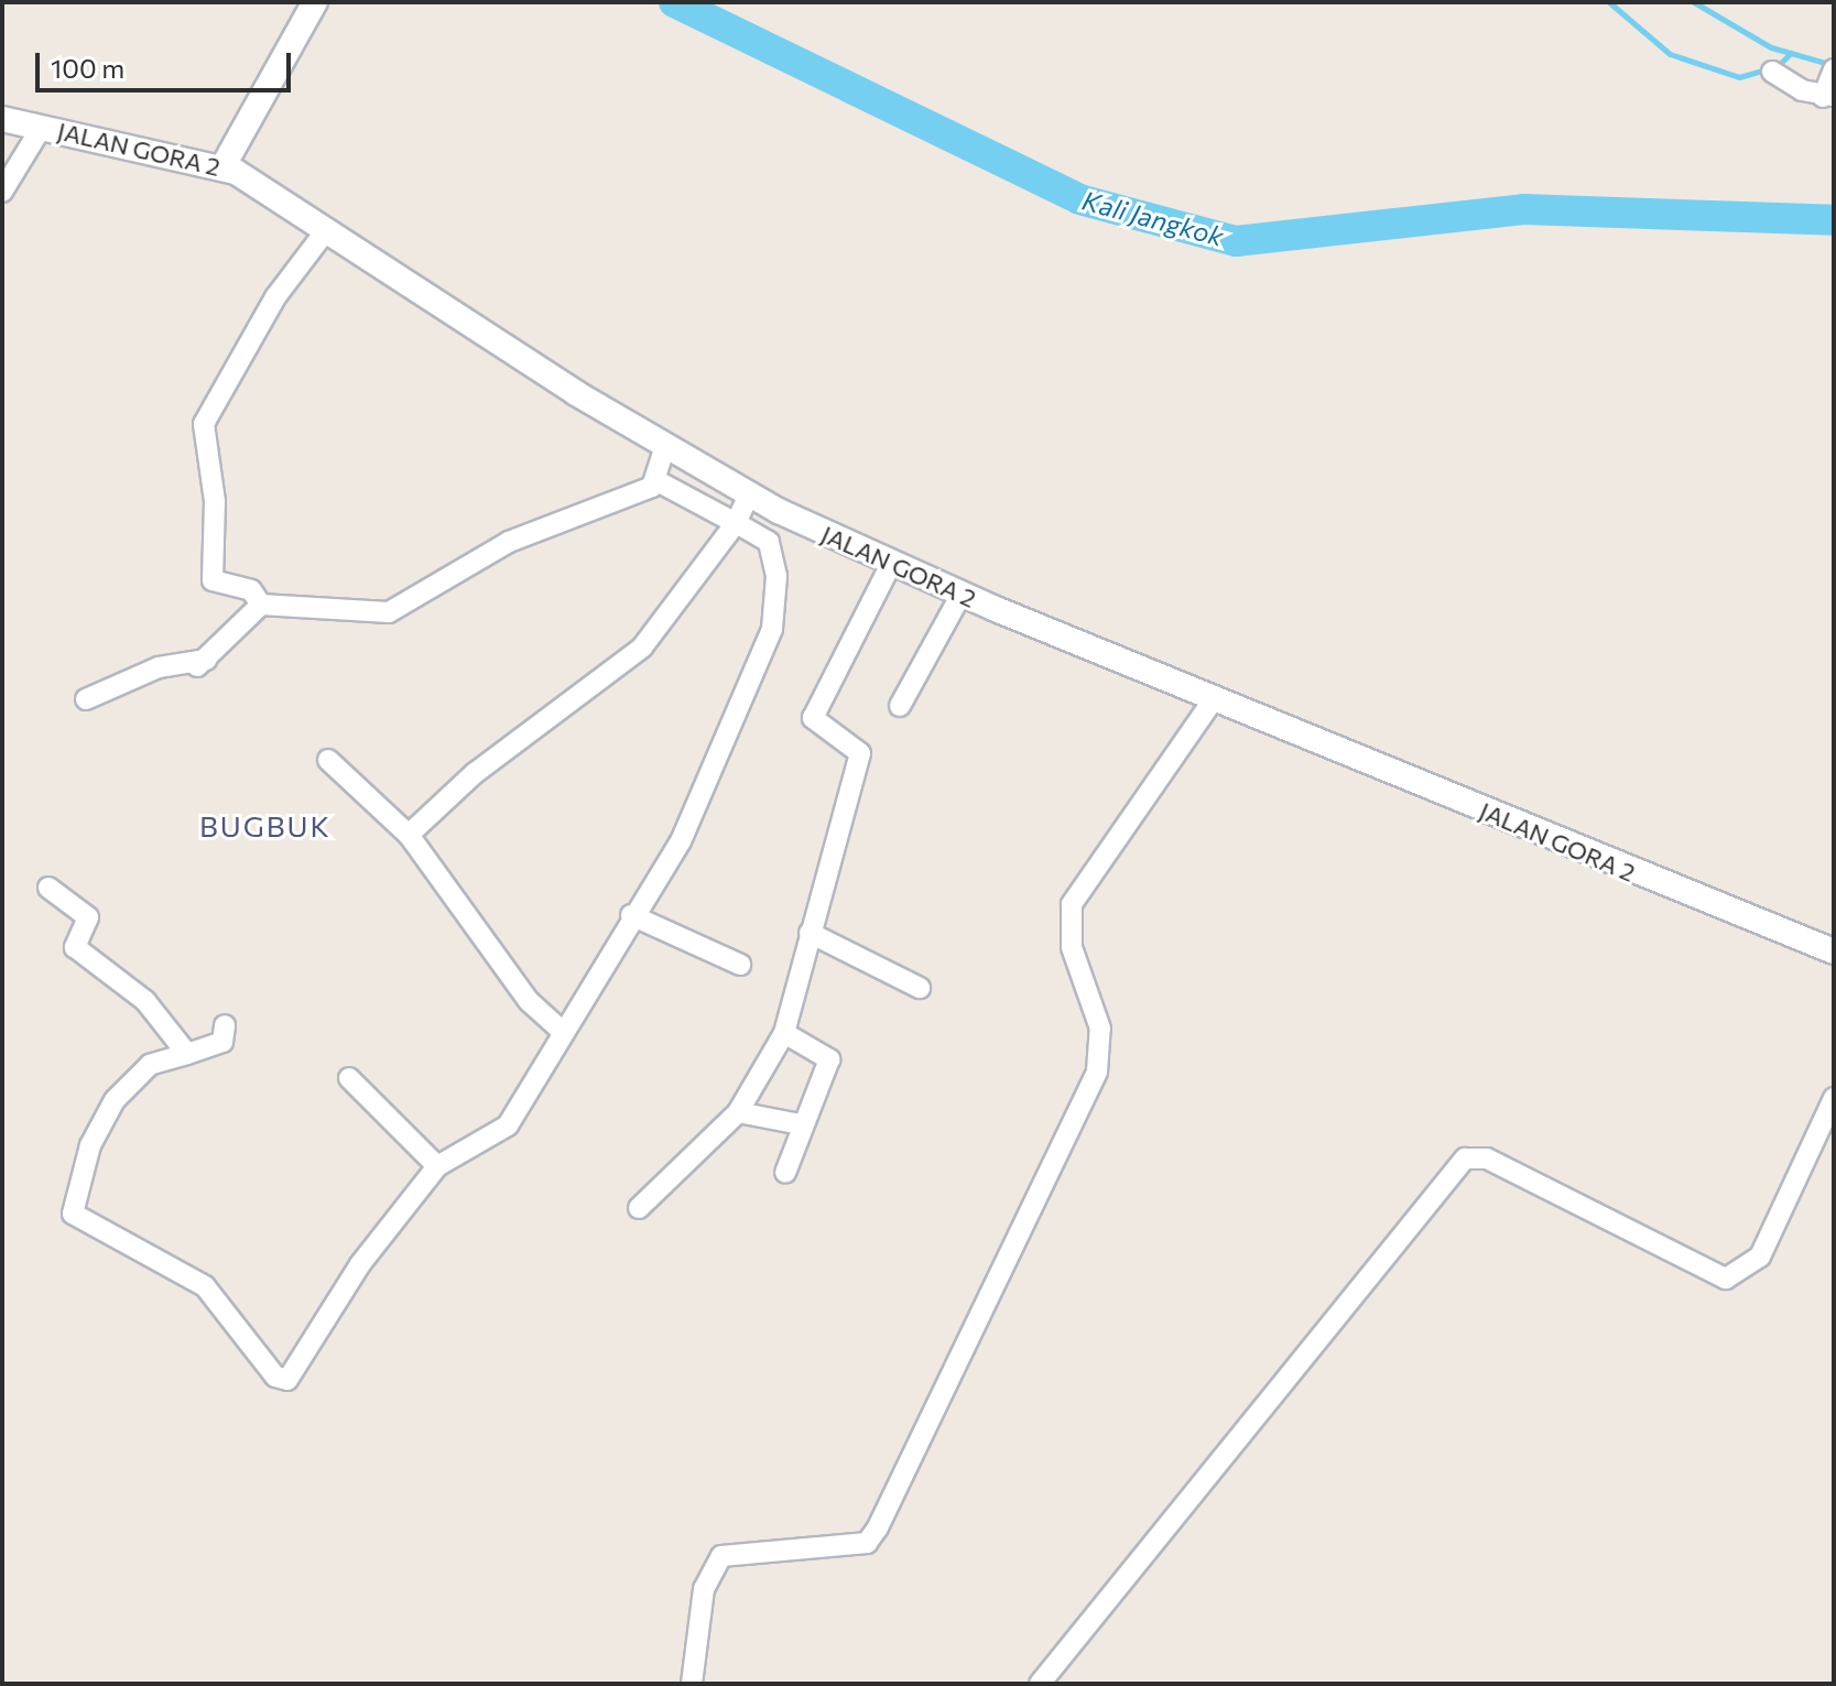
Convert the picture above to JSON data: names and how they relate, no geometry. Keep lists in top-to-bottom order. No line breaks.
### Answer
{"streets":{"street":["JALAN GORA 2"]},"districts":["BUGBUK"],"water":["Kali Jangkok"],"scale_bar":"100 m"}
